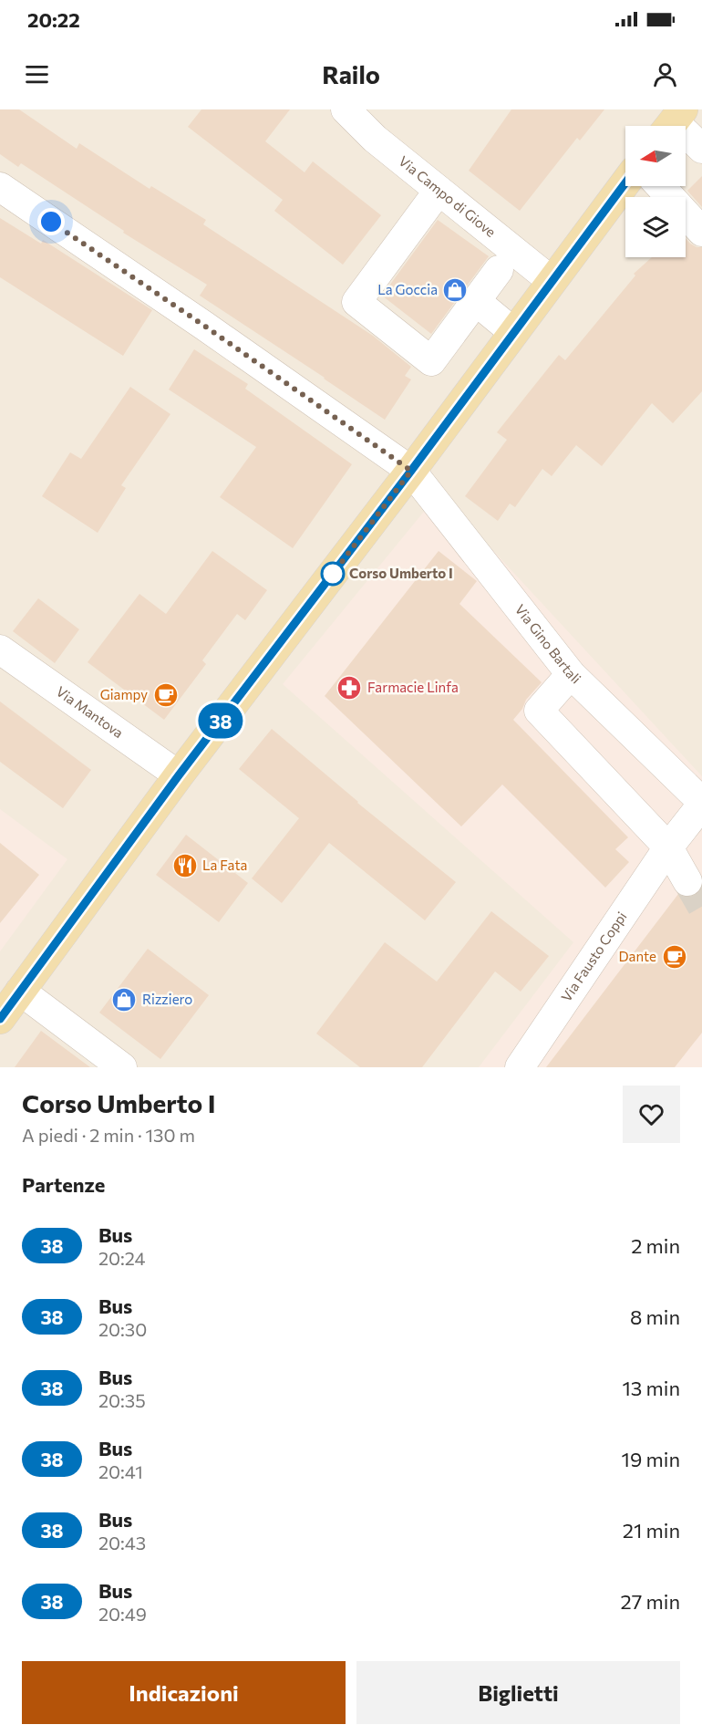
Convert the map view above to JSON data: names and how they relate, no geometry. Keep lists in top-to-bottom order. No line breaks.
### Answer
{"streets":{"street":["Via Campo di Giove","Via Gino Bartali","Via Mantova","Via Fausto Coppi"]},"crossings":[["Via Gino Bartali","Via Fausto Coppi"]],"places":{"shop":["La Goccia","Rizziero"],"other":["Corso Umberto I"],"pharmacy":["Farmacie Linfa"],"cafe":["Giampy","Dante"],"restaurant":["La Fata"]},"lines":["bus line 38"],"north":"left","page":{"status":"20:22","header":"Railo","on_map":"38","heading":[["Corso Umberto I","A piedi · 2 min · 130 m"],"Partenze"],"list":[{"mark":"38","name":"Bus","note":"20:24","value":"2 min"},{"mark":"38","name":"Bus","note":"20:30","value":"8 min"},{"mark":"38","name":"Bus","note":"20:35","value":"13 min"},{"mark":"38","name":"Bus","note":"20:41","value":"19 min"},{"mark":"38","name":"Bus","note":"20:43","value":"21 min"},{"mark":"38","name":"Bus","note":"20:49","value":"27 min"}],"buttons":["Indicazioni","Biglietti"]}}
